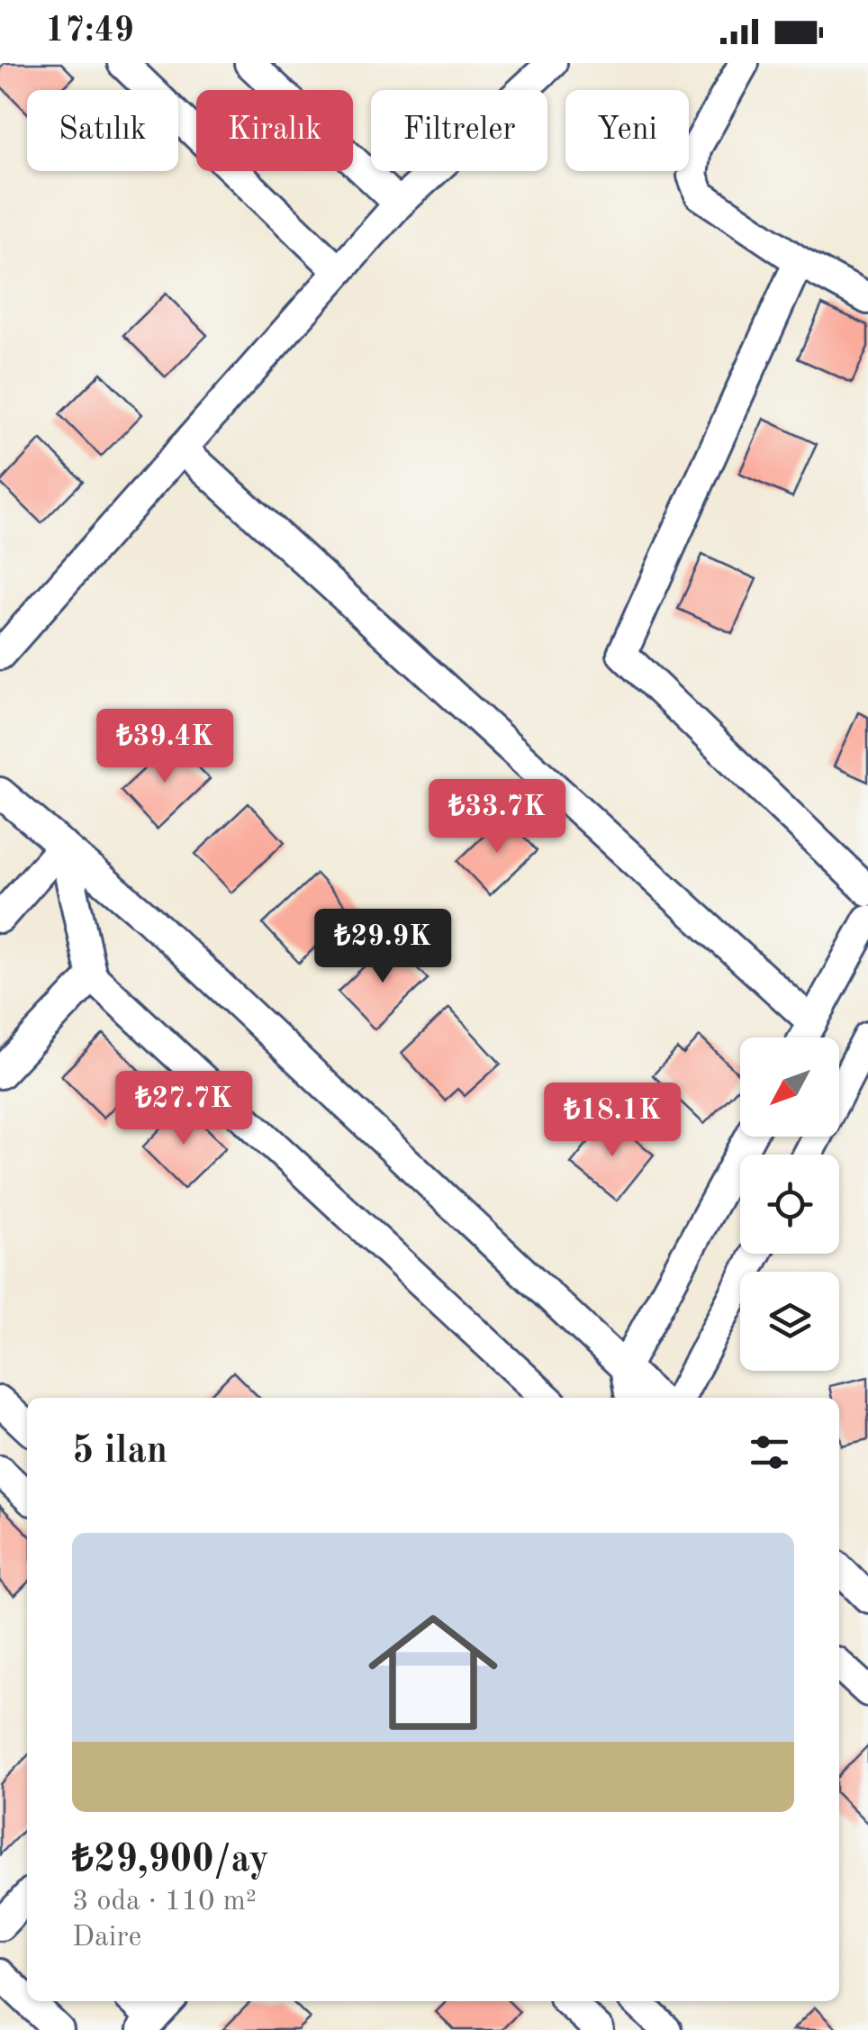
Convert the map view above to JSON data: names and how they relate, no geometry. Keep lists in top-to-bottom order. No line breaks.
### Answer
{"north":"bottom left","page":{"status":"17:49","chip":["Satılık","Kiralık","Filtreler","Yeni"],"price":["₺39.4K","₺33.7K","₺29.9K","₺27.7K","₺18.1K"],"heading":"5 ilan","list":[{"name":"₺29,900/ay","note":"3 oda · 110 m² · Daire"}]}}
